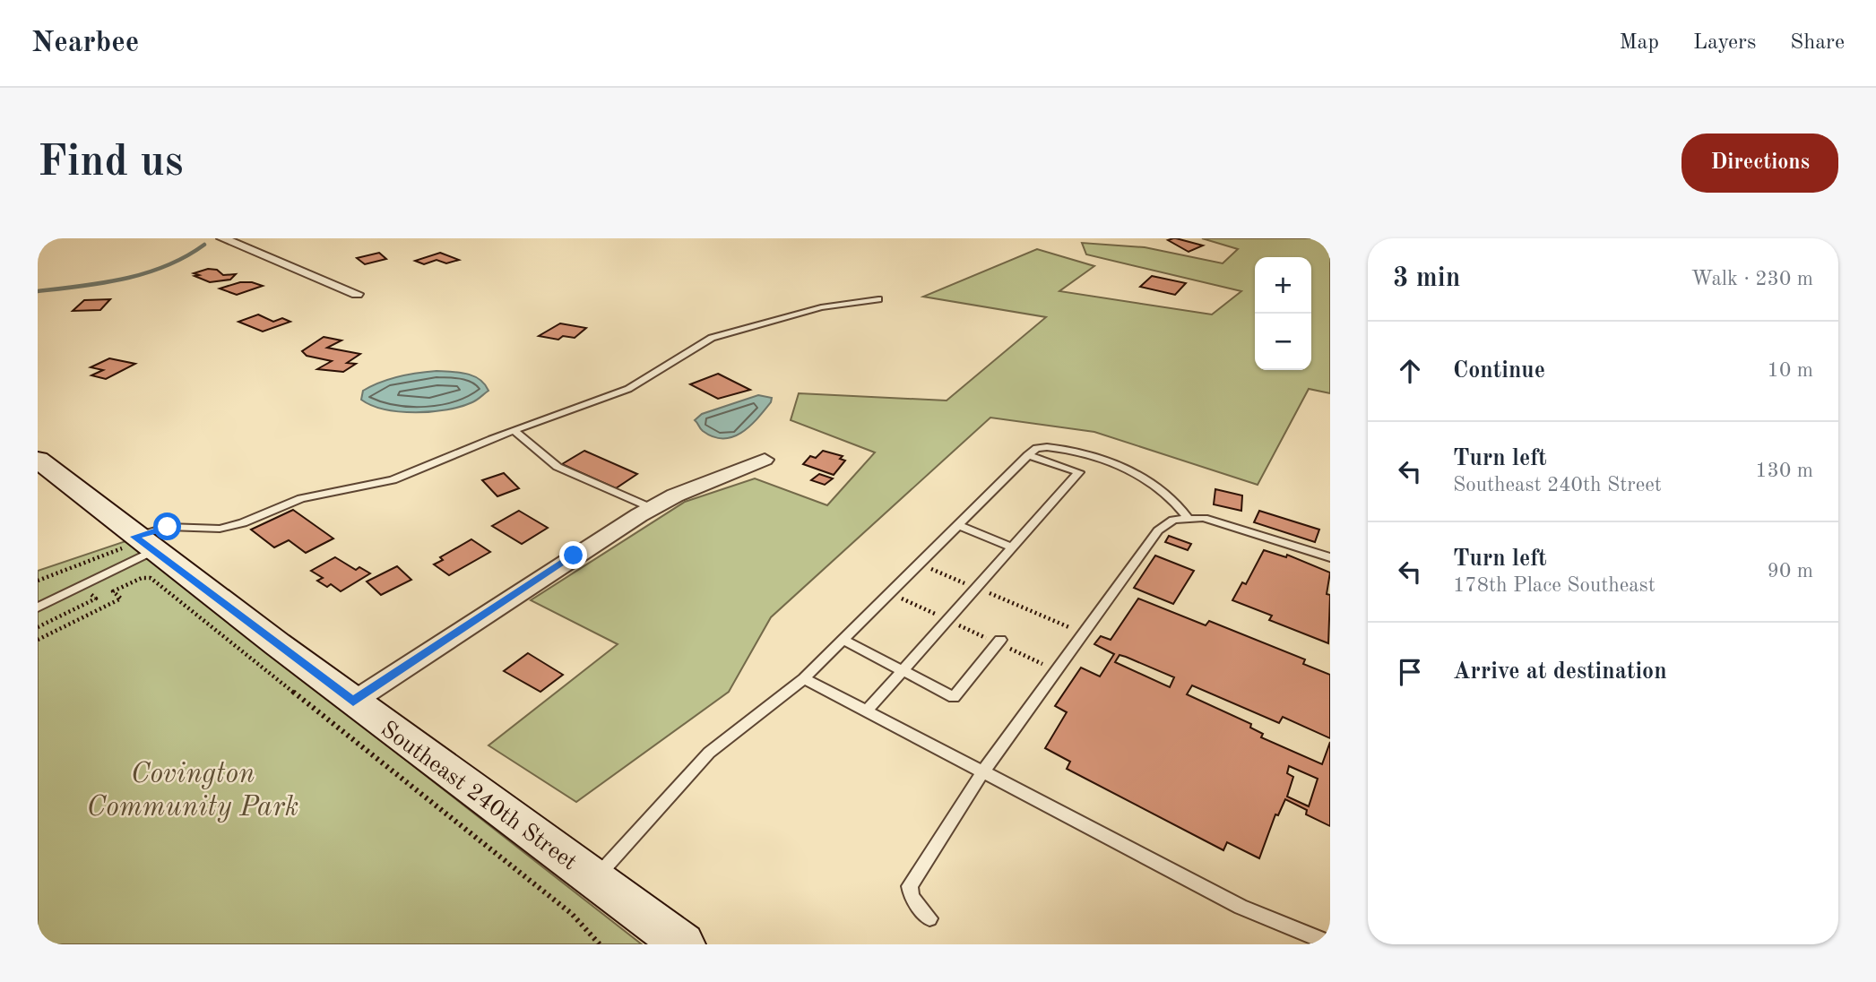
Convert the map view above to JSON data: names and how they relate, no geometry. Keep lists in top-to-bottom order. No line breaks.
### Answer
{"streets":{"main road":["Southeast 240th Street"]},"parks":["Covington Community Park"],"page":{"header":"Nearbee","nav":["Map","Layers","Share"],"buttons":"Directions","title":"Find us","heading":["3 min","Walk · 230 m"],"map_buttons":["+","−"],"list":[["Continue","10 m"],["Turn left","Southeast 240th Street","130 m"],["Turn left","178th Place Southeast","90 m"],"Arrive at destination"]}}
